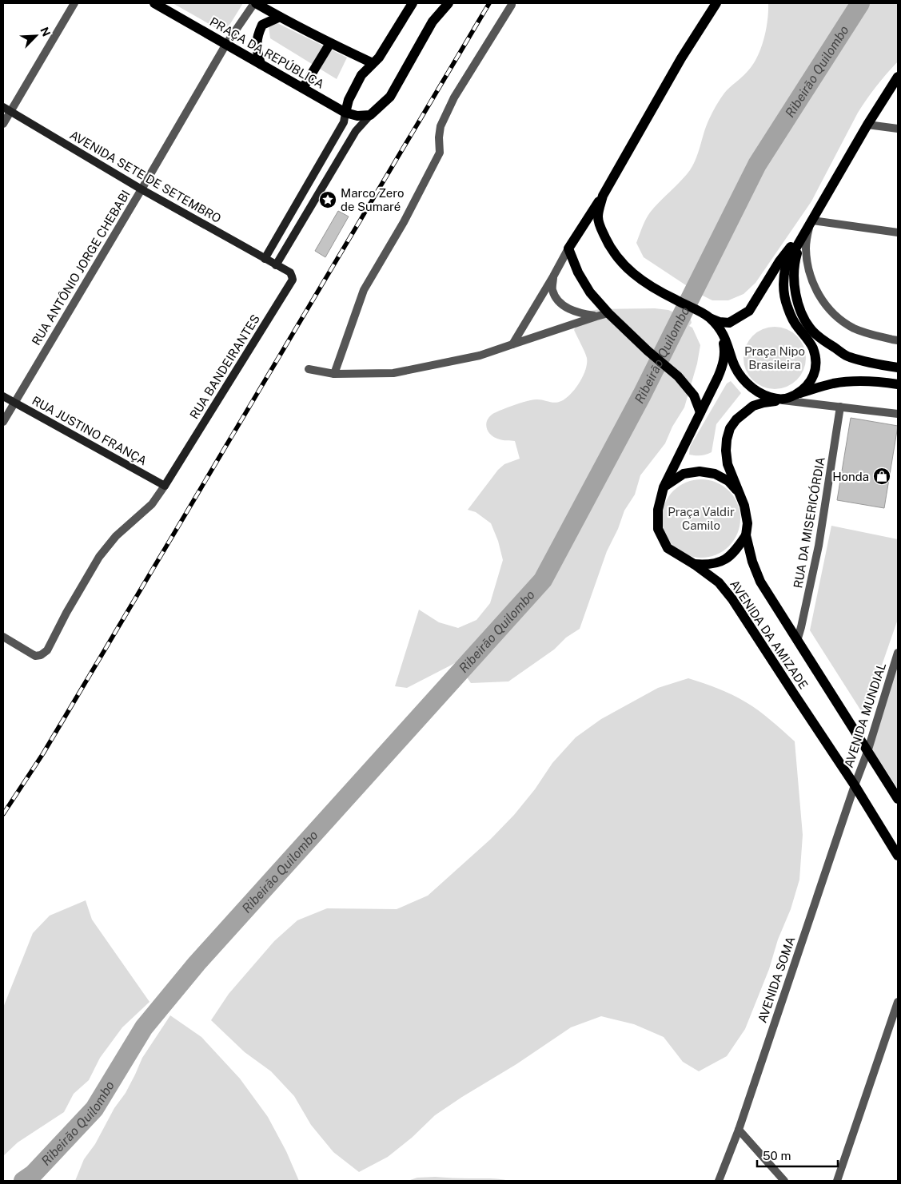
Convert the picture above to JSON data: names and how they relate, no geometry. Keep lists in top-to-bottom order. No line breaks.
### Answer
{"streets":{"main road":["PRAÇA DA REPÚBLICA","AVENIDA DA AMIZADE"],"street":["AVENIDA SETE DE SETEMBRO","RUA ANTÔNIO JORGE CHEBABI","RUA BANDEIRANTES","RUA JUSTINO FRANÇA","RUA DA MISERICÓRDIA","AVENIDA MUNDIAL","AVENIDA SOMA"]},"crossings":[["PRAÇA DA REPÚBLICA","RUA ANTÔNIO JORGE CHEBABI"],["AVENIDA SETE DE SETEMBRO","RUA ANTÔNIO JORGE CHEBABI"],["AVENIDA SETE DE SETEMBRO","RUA BANDEIRANTES"],["RUA ANTÔNIO JORGE CHEBABI","RUA JUSTINO FRANÇA"],["RUA BANDEIRANTES","RUA JUSTINO FRANÇA"],["RUA DA MISERICÓRDIA","AVENIDA DA AMIZADE"],["AVENIDA DA AMIZADE","AVENIDA MUNDIAL"],["AVENIDA DA AMIZADE","AVENIDA SOMA"],["AVENIDA MUNDIAL","AVENIDA SOMA"]],"water":["Ribeirão Quilombo"],"parks":["Praça Nipo Brasileira","Praça Valdir Camilo"],"places":{"place":["Marco Zero de Sumaré"],"shop":["Honda"]},"scale_bar":"50 m","north":"top right"}
